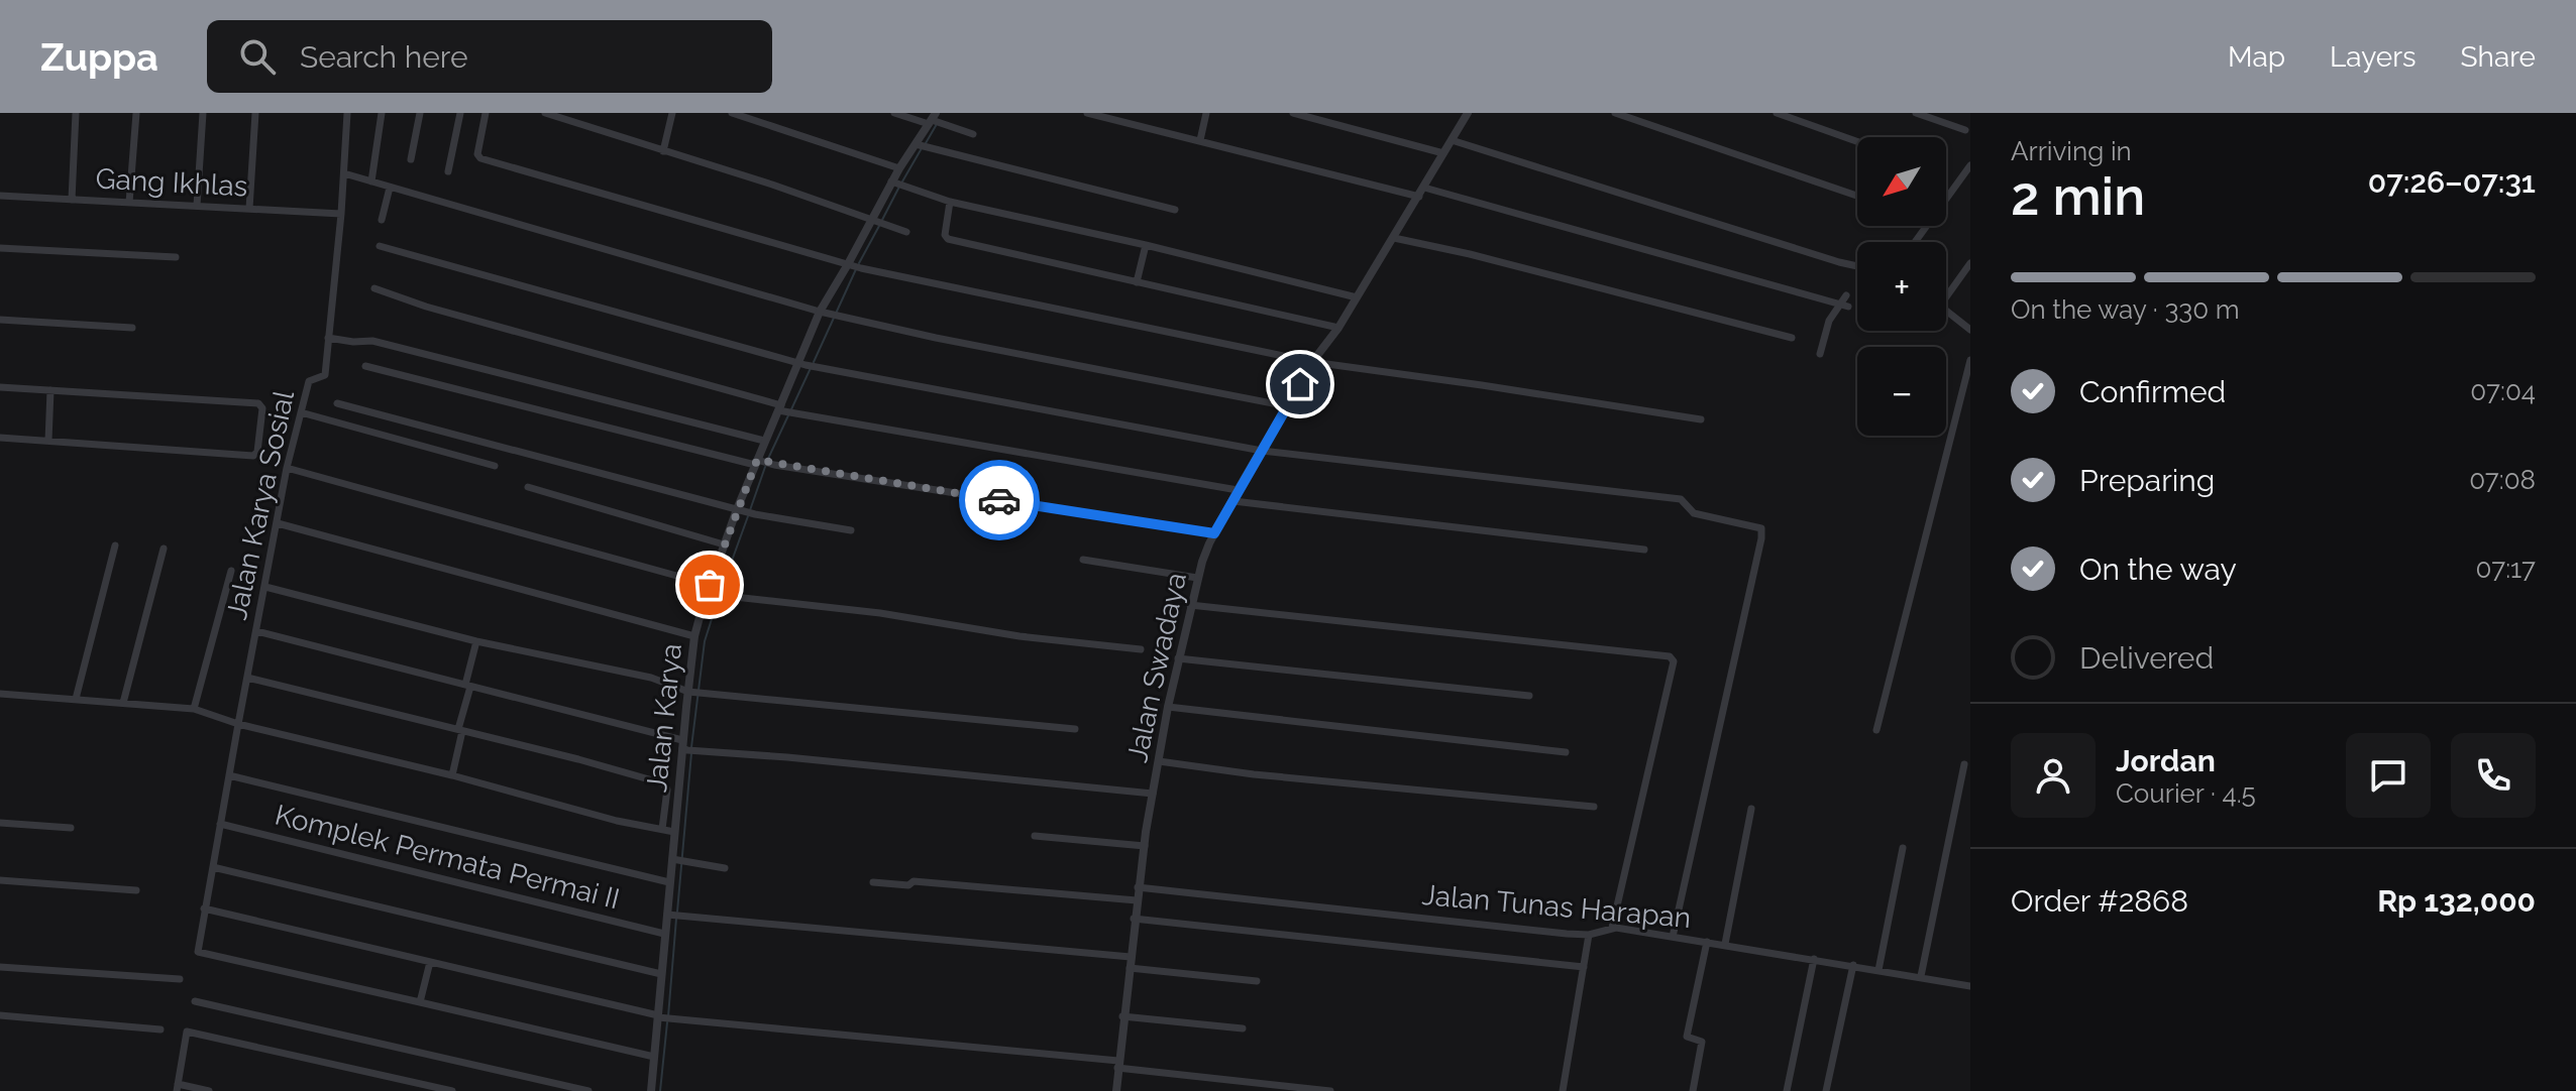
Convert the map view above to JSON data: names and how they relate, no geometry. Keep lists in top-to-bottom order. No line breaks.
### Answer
{"streets":{"street":["Gang Ikhlas","Jalan Karya Sosial","Jalan Swadaya","Jalan Karya","Komplek Permata Permai II","Jalan Tunas Harapan"]},"crossings":[["Gang Ikhlas","Jalan Karya Sosial"],["Jalan Karya Sosial","Komplek Permata Permai II"],["Jalan Swadaya","Jalan Tunas Harapan"],["Jalan Karya","Komplek Permata Permai II"]],"north":"bottom left","page":{"header":"Zuppa","search":"Search here","nav":["Map","Layers","Share"],"heading":["2 min","Arriving in","07:26–07:31"],"panel":["Jordan","Courier · 4.5","Order #2868","Rp 132,000"],"map_buttons":["+","−"],"bar":"On the way · 330 m","list":[["Confirmed","07:04"],["Preparing","07:08"],["On the way","07:17"],"Delivered"]}}
